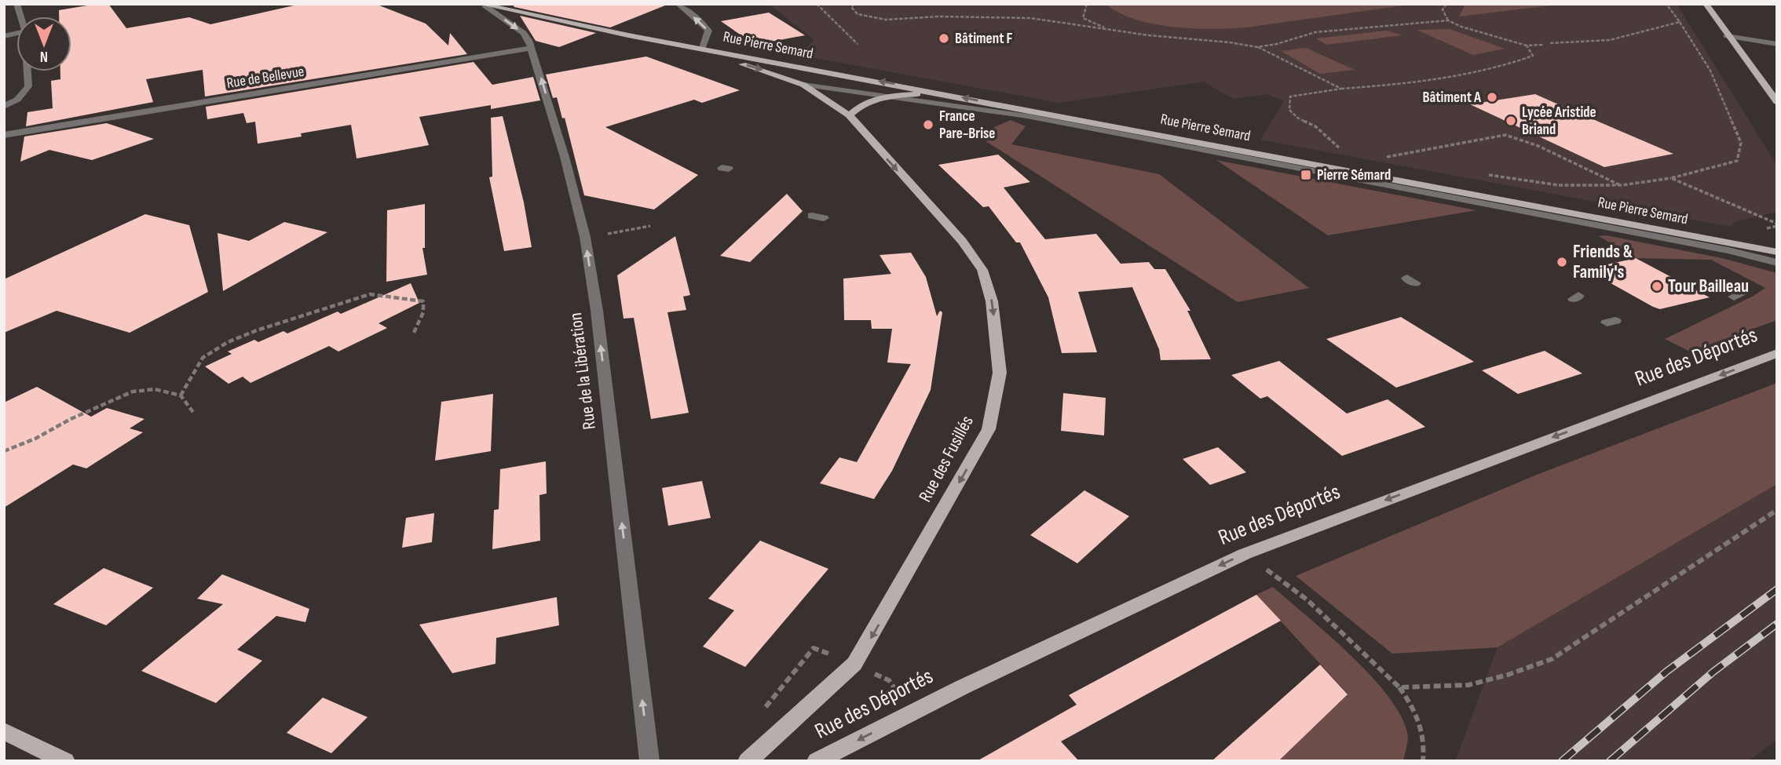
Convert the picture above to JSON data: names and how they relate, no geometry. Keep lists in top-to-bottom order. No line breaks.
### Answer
{"streets":{"main road":["Rue Pierre Semard","Rue des Déportés","Rue des Fusillés"],"street":["Rue de Bellevue","Rue de la Libération"]},"crossings":[["Rue Pierre Semard","Rue de la Libération"],["Rue Pierre Semard","Rue des Fusillés"],["Rue de Bellevue","Rue de la Libération"]],"one_way":["Rue des Déportés","Rue de la Libération","Rue des Fusillés"],"places":{"other":["Bâtiment F","Bâtiment A","Lycée Aristide Briand","France Pare-Brise","Friends & Family's","Tour Bailleau"],"transit":["Pierre Sémard"]},"north":"bottom"}
